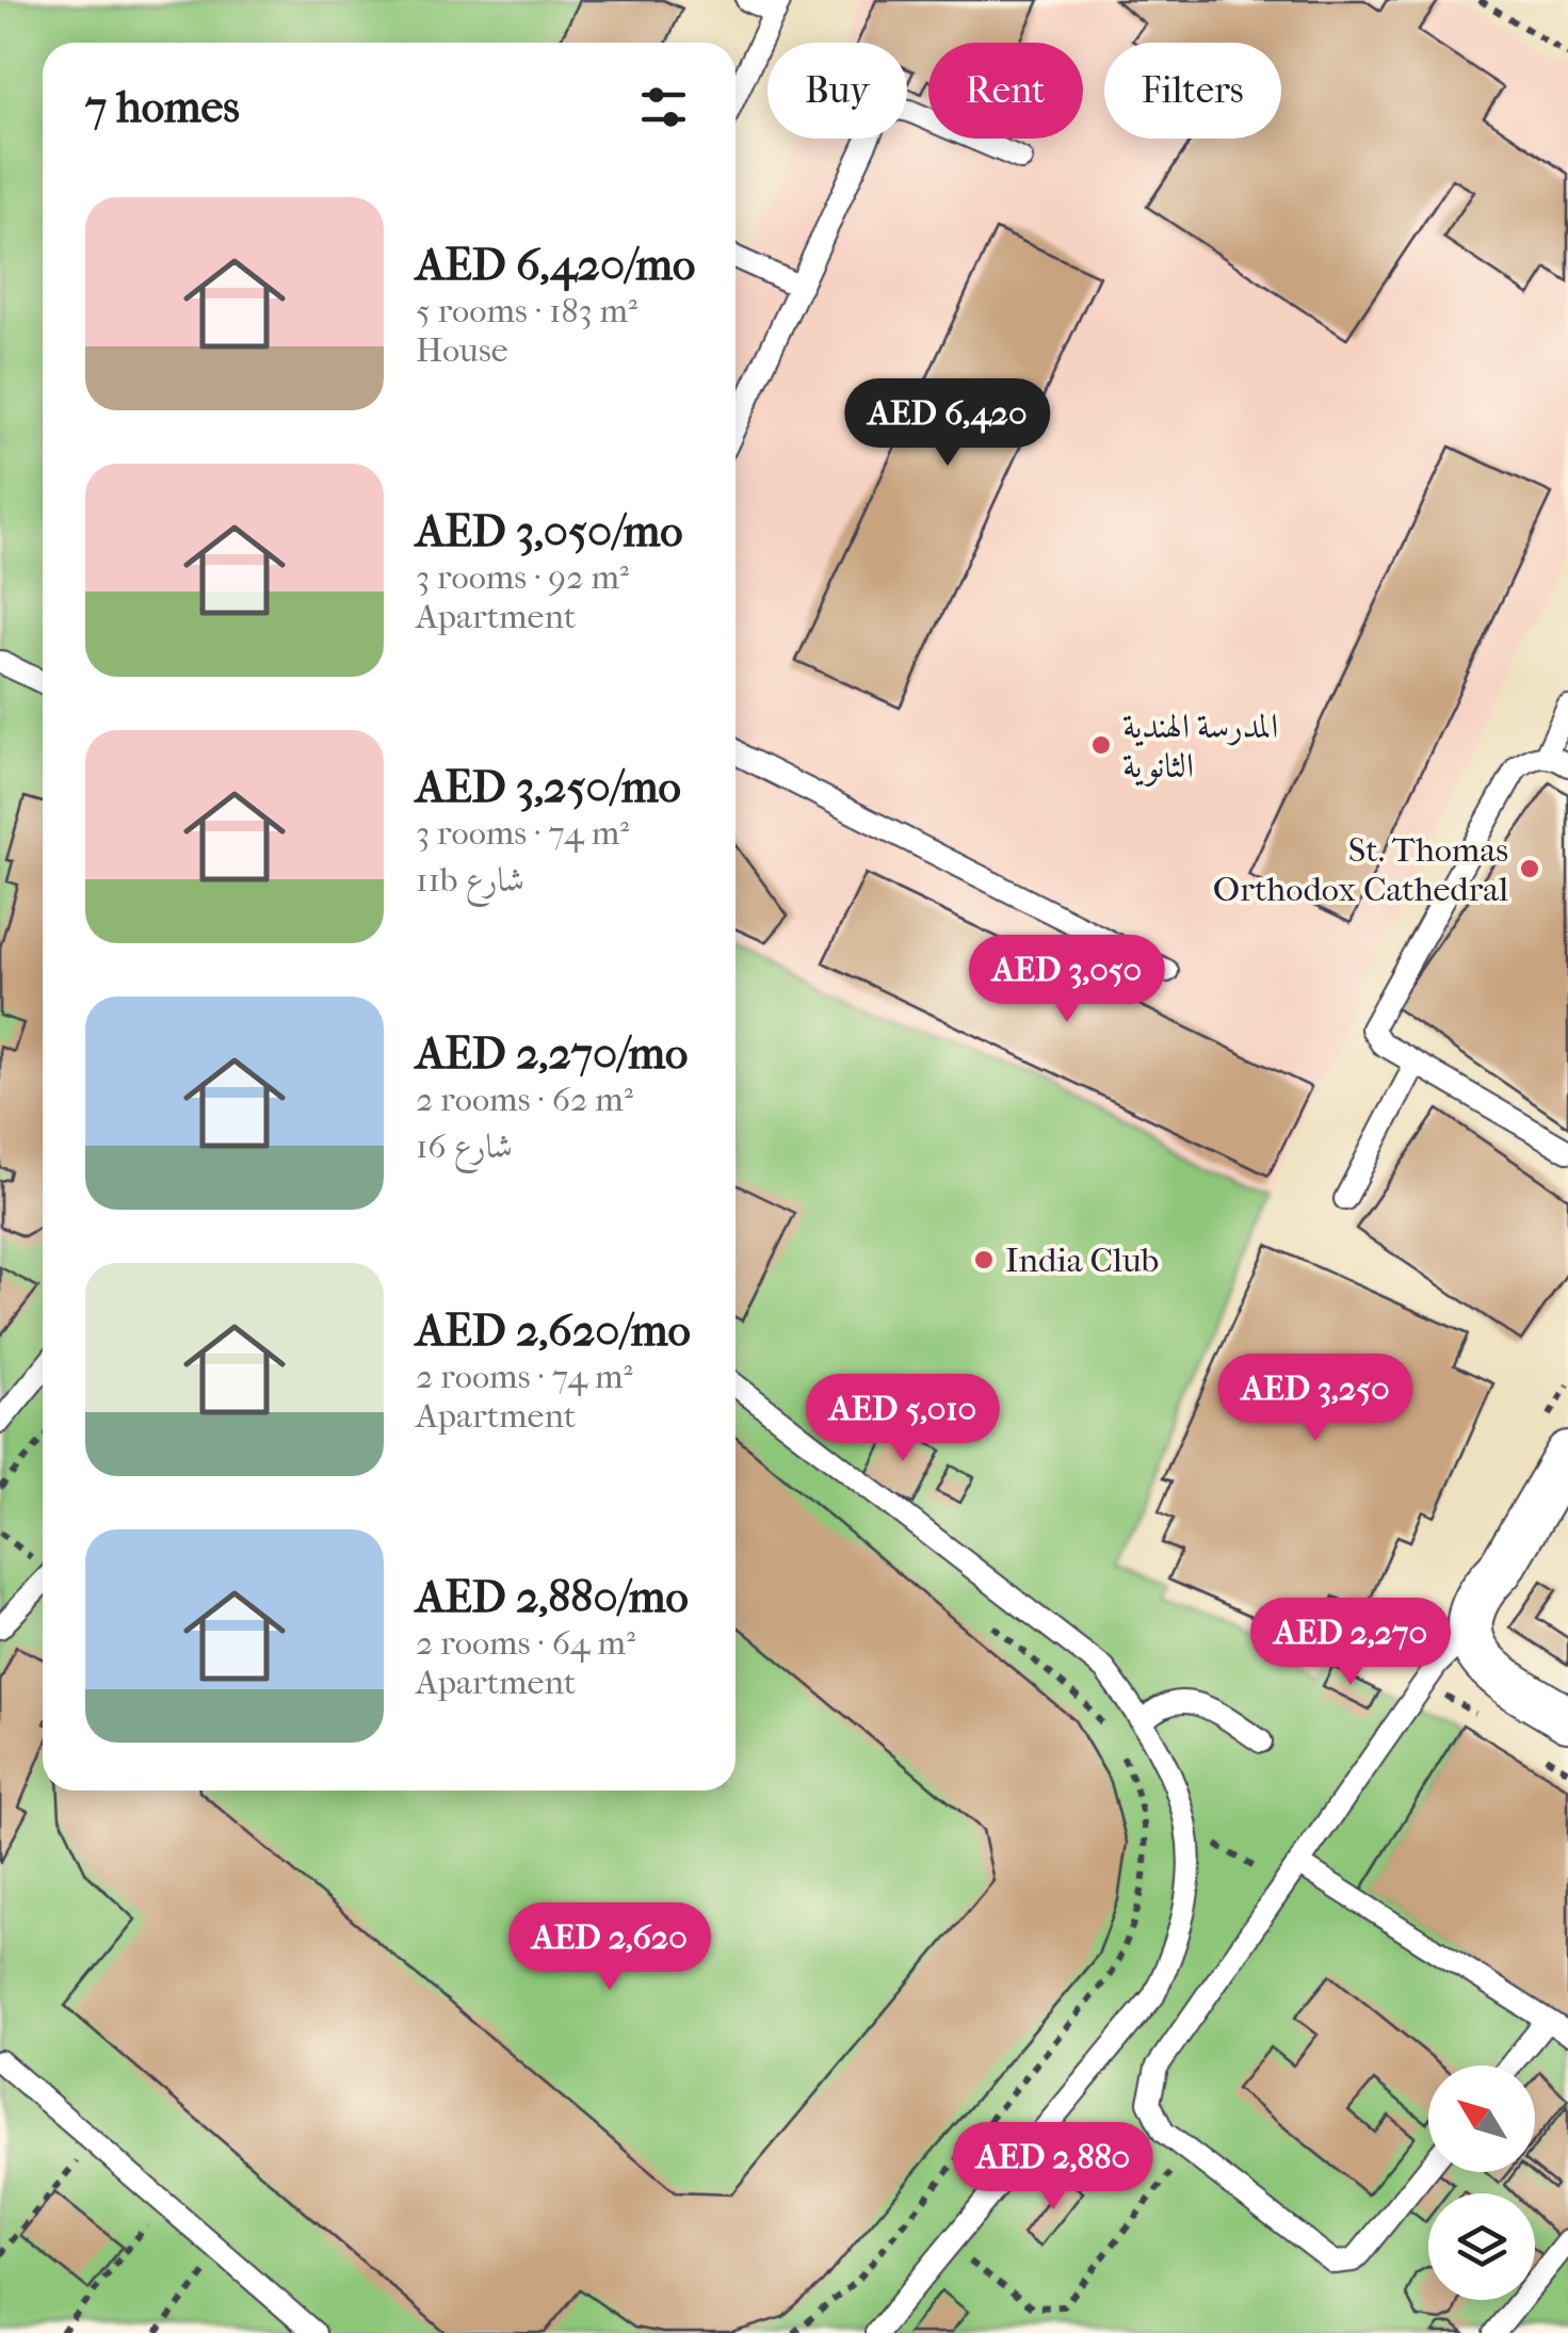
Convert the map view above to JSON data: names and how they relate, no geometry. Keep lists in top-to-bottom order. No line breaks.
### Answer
{"places":["المدرسة الهندية الثانوية","St. Thomas Orthodox Cathedral","India Club"],"north":"top left","page":{"chip":["Buy","Rent","Filters"],"heading":"7 homes","list":[{"name":"AED 6,420/mo","note":"5 rooms · 183 m² · House"},{"name":"AED 3,050/mo","note":"3 rooms · 92 m² · Apartment"},{"name":"AED 3,250/mo","note":"3 rooms · 74 m² · 11b شارع"},{"name":"AED 2,270/mo","note":"2 rooms · 62 m² · شارع 16"},{"name":"AED 2,620/mo","note":"2 rooms · 74 m² · Apartment"},{"name":"AED 2,880/mo","note":"2 rooms · 64 m² · Apartment"}],"price":["AED 6,420","AED 3,050","AED 3,250","AED 5,010","AED 2,270","AED 2,620","AED 2,880"]}}
